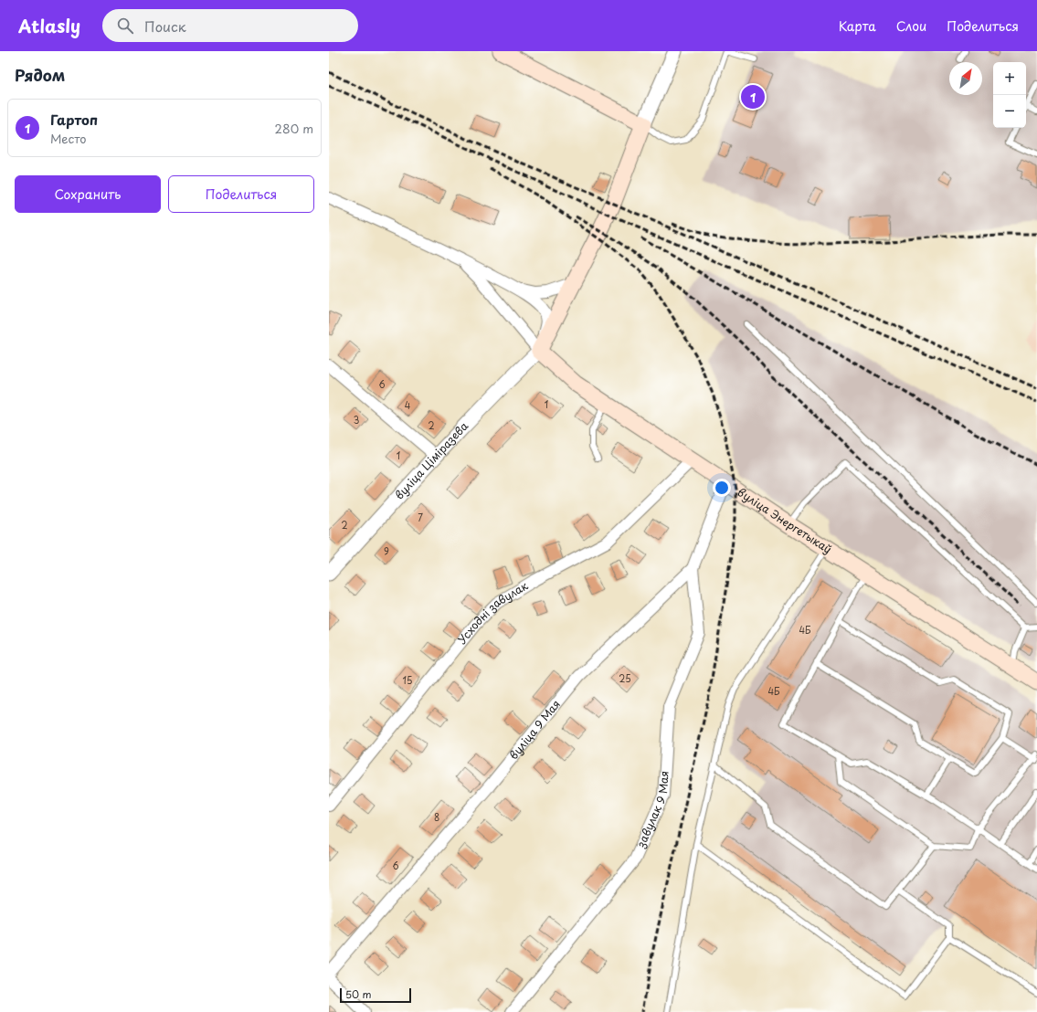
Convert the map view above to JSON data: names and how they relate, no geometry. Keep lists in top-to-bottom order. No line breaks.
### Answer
{"streets":{"main road":["вуліца Энергетыкаў"],"street":["вуліца Ціміразева","Усходні завулак","вуліца 9 Мая","завулак 9 Мая"]},"crossings":[["вуліца Ціміразева","вуліца Энергетыкаў"],["вуліца Энергетыкаў","Усходні завулак"],["вуліца Энергетыкаў","вуліца 9 Мая"],["вуліца 9 Мая","завулак 9 Мая"]],"house_numbers":["6","1","4","3","2","1","7","2","9","4Б","25","15","4Б","8","6"],"scale_bar":"50 m","north":"top right","page":{"header":"Atlasly","search":"Поиск","nav":["Карта","Слои","Поделиться"],"heading":"Рядом","map_buttons":["+","−"],"pins":"1","list":[{"mark":"1","name":"Гартоп","note":"Место","value":"280 m"}],"buttons":["Сохранить","Поделиться"],"scale":"50 m"}}
